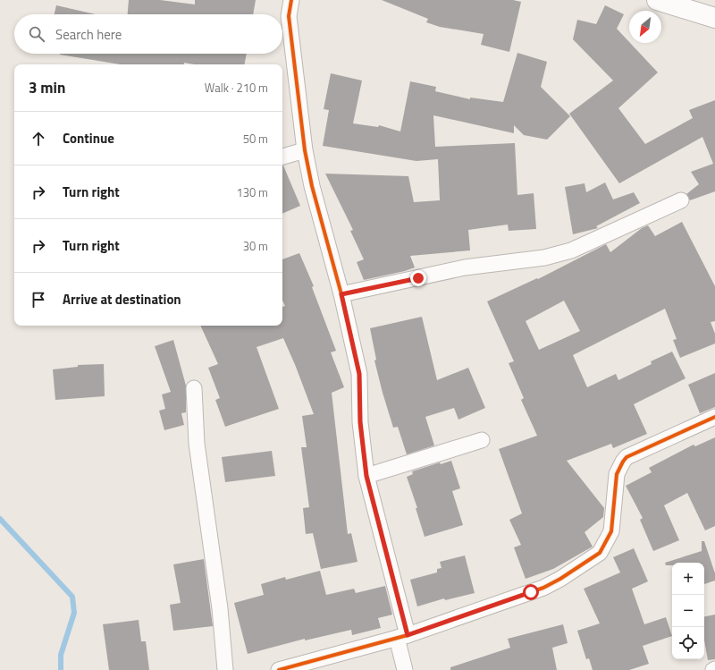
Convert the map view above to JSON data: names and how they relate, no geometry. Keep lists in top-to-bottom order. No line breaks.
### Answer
{"north":"bottom left","page":{"search":"Search here","heading":["3 min","Walk · 210 m"],"list":[["Continue","50 m"],["Turn right","130 m"],["Turn right","30 m"],"Arrive at destination"],"map_buttons":["+","−"]}}
